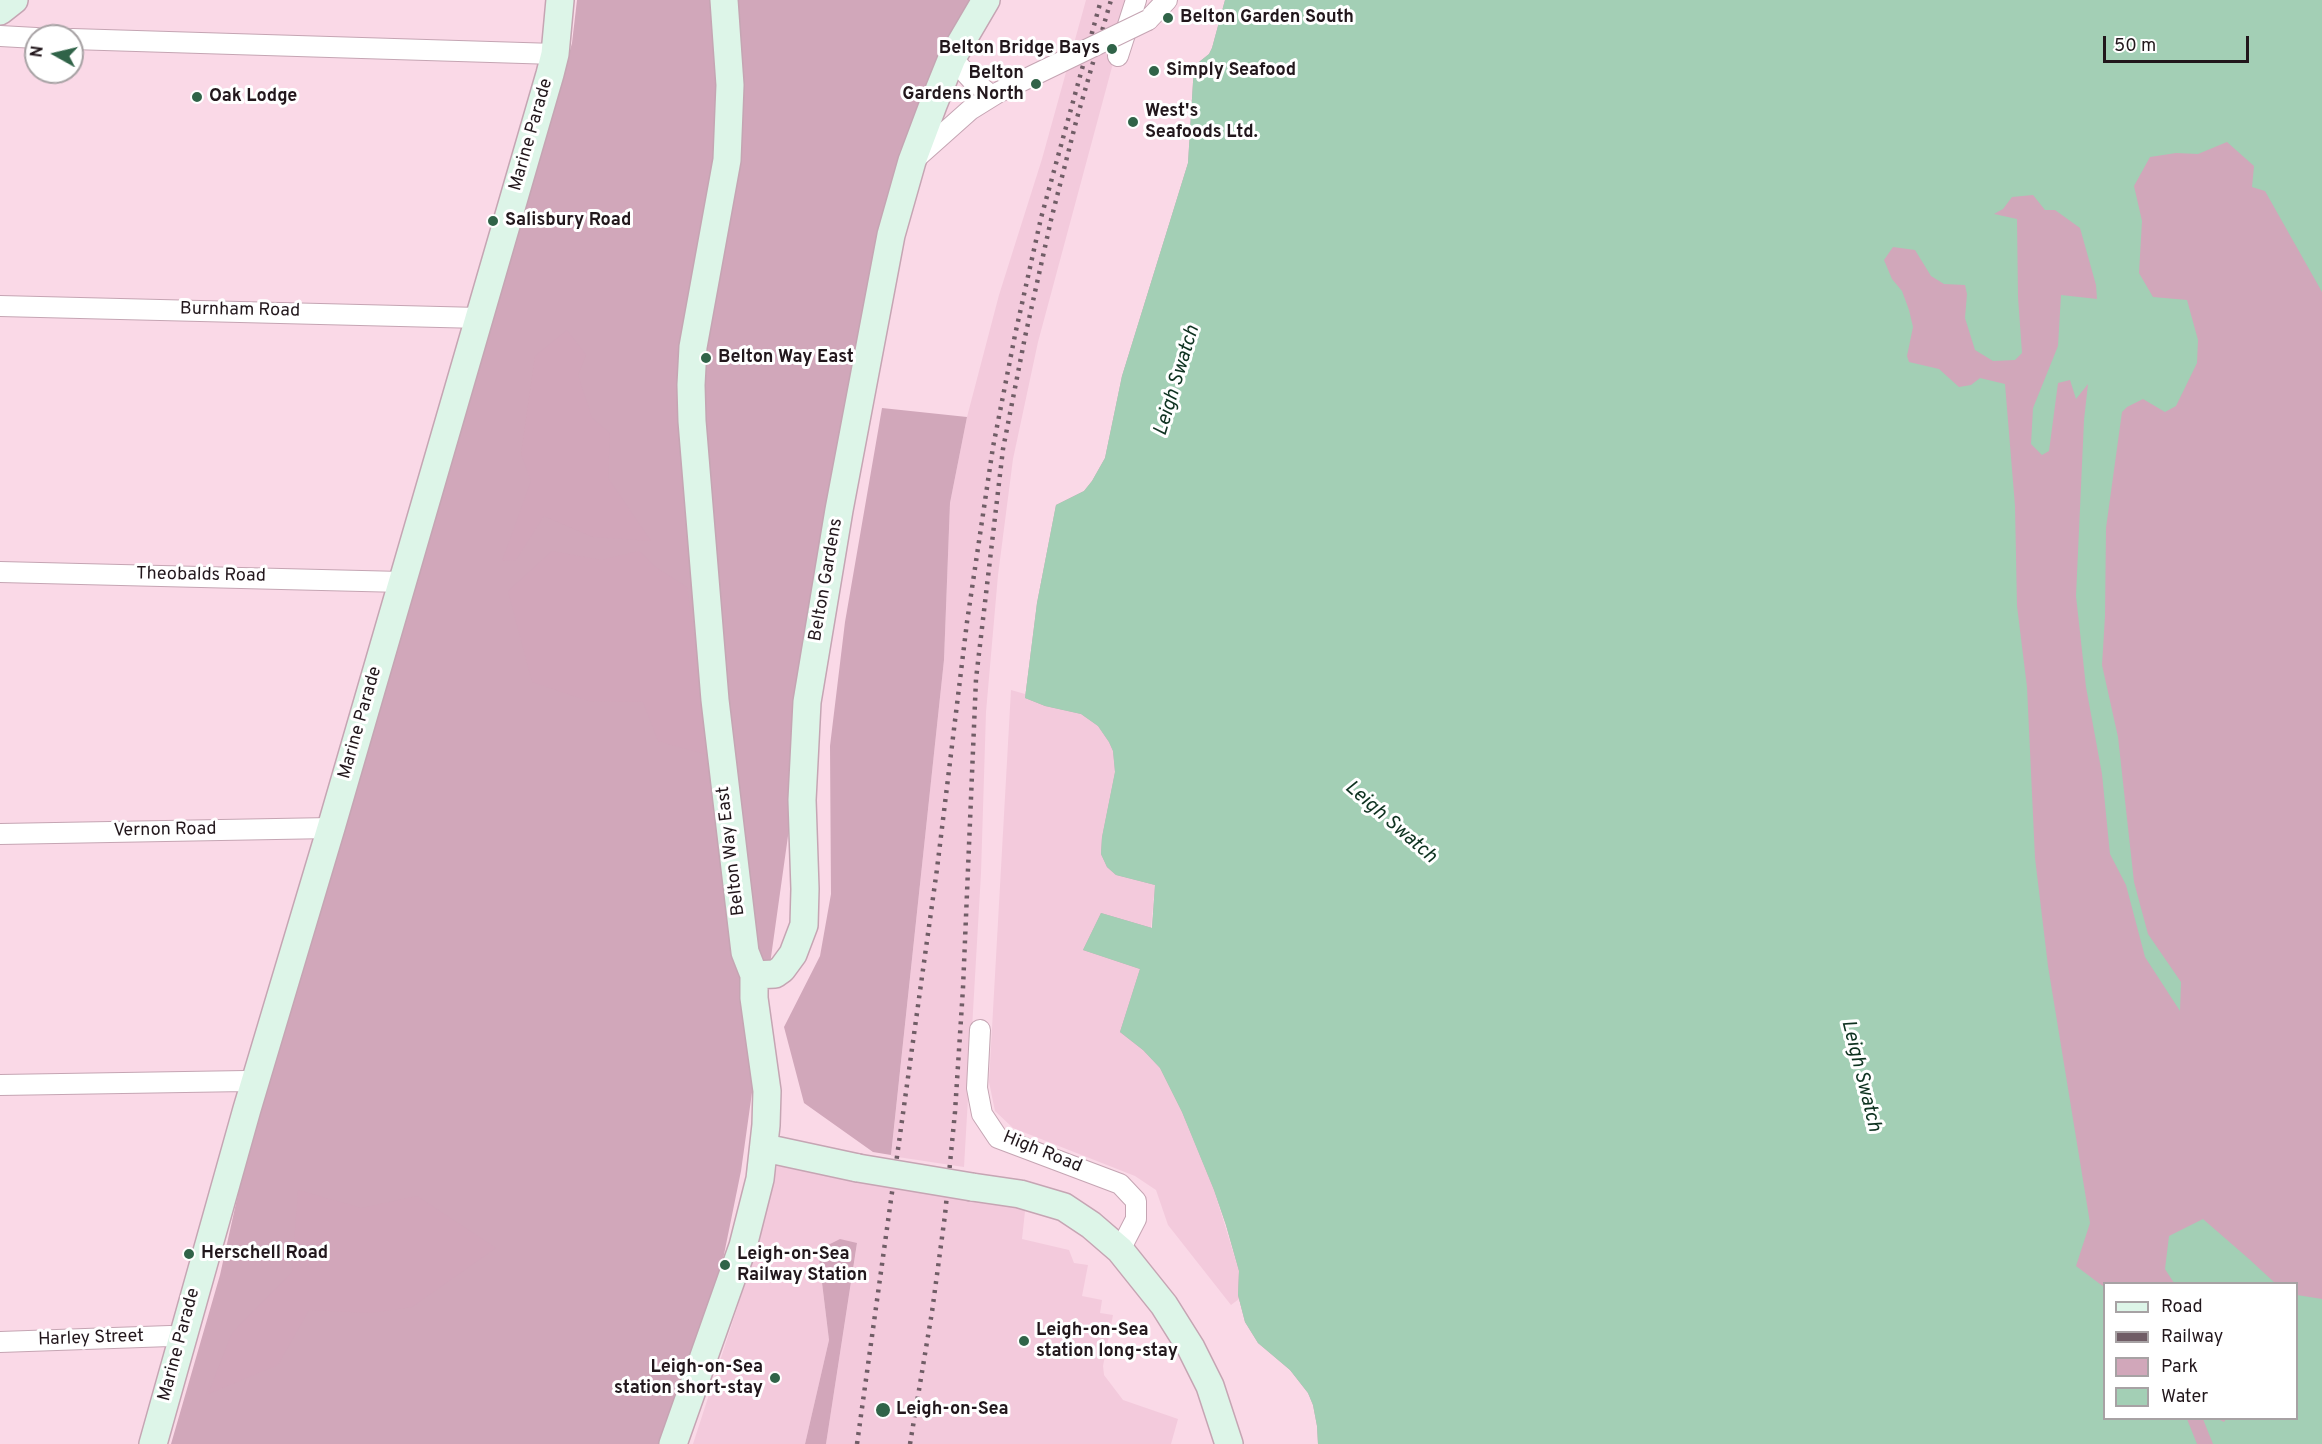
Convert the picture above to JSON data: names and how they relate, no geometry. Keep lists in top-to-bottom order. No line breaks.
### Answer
{"streets":{"street":["Marine Parade","Burnham Road","Theobalds Road","Belton Gardens","Vernon Road","Belton Way East","High Road","Harley Street"]},"crossings":[["Marine Parade","Burnham Road"],["Marine Parade","Theobalds Road"],["Marine Parade","Vernon Road"],["Marine Parade","Harley Street"],["Belton Gardens","Belton Way East"]],"water":["Leigh Swatch"],"places":["Belton Garden South","Belton Bridge Bays","Simply Seafood","Belton Gardens North","Oak Lodge","West's Seafoods Ltd.","Salisbury Road","Belton Way East","Herschell Road","Leigh-on-Sea Railway Station","Leigh-on-Sea station long-stay","Leigh-on-Sea station short-stay","Leigh-on-Sea"],"legend":["Road","Railway","Park","Water"],"scale_bar":"50 m","north":"left"}
